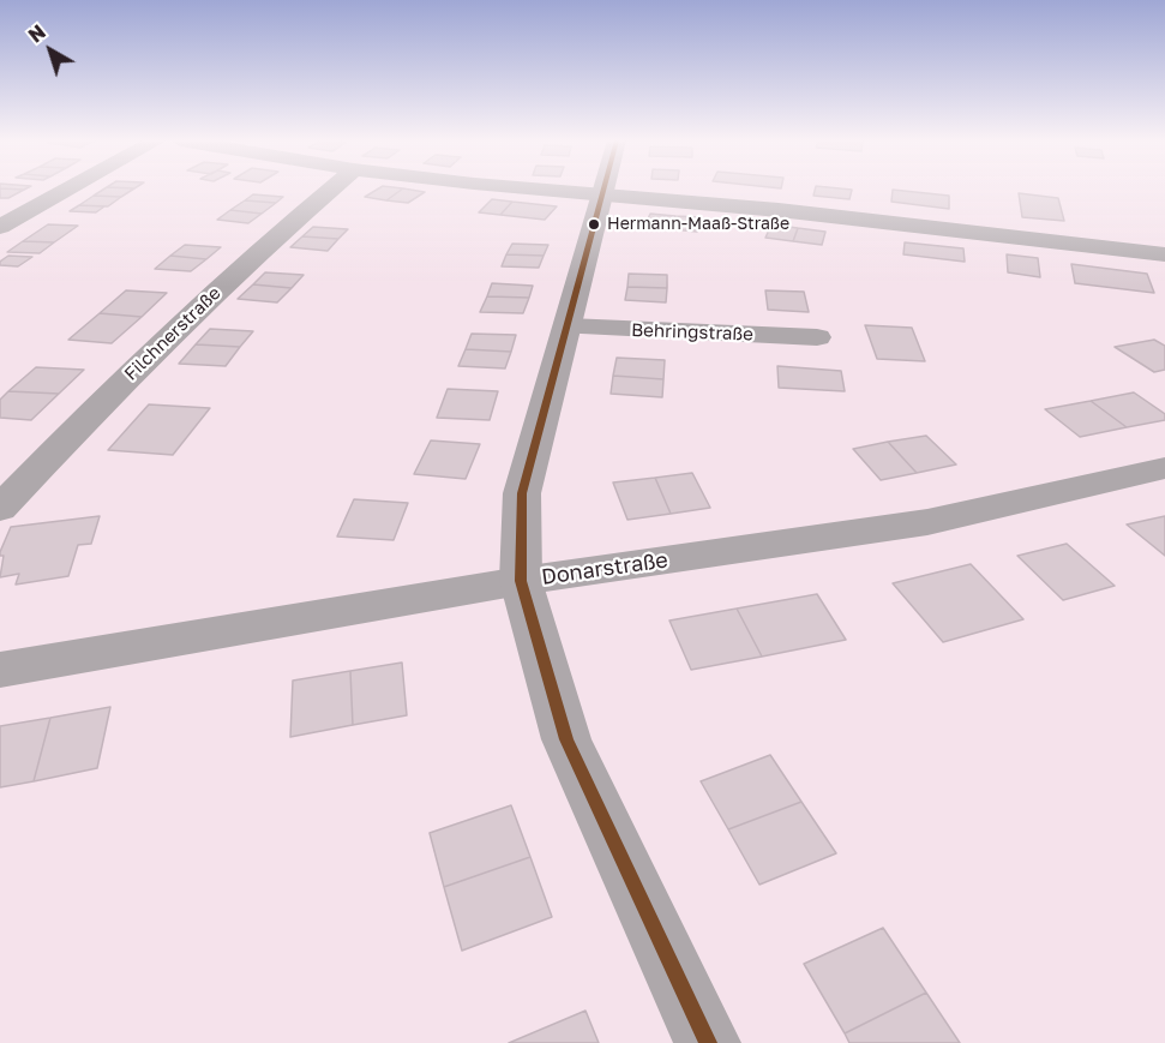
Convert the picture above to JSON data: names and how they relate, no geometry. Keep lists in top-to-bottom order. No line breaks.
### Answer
{"streets":{"street":["Behringstraße","Filchnerstraße","Donarstraße"]},"places":["Hermann-Maaß-Straße"],"north":"top left"}
